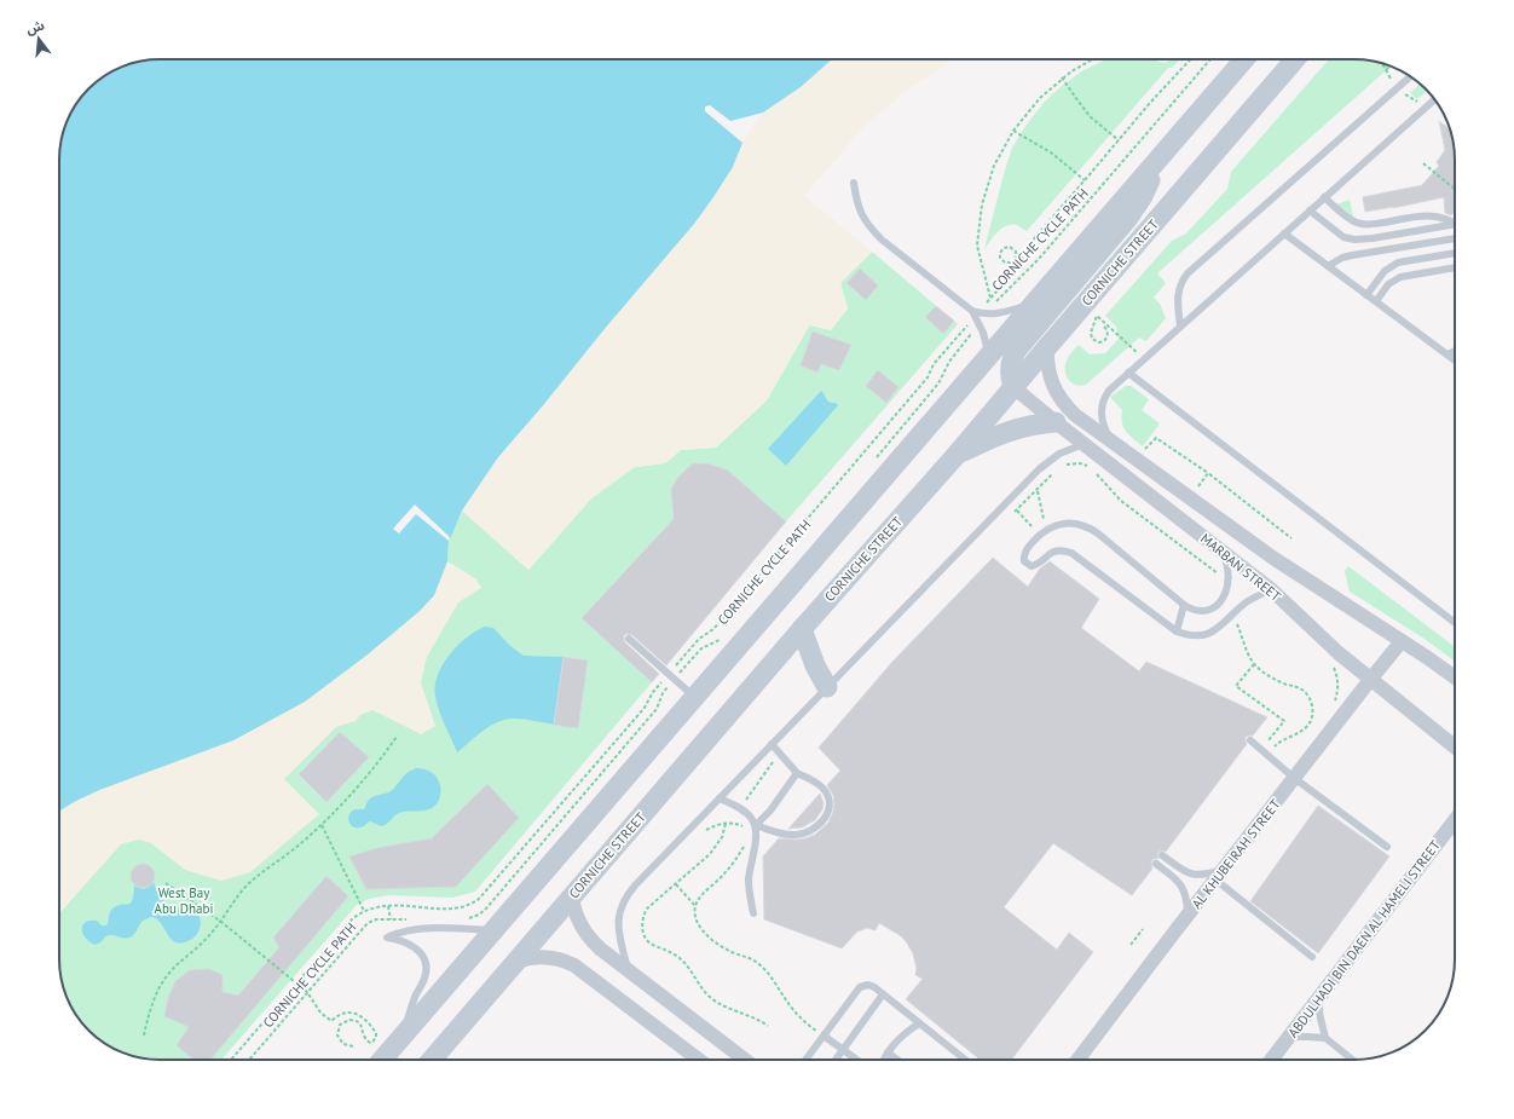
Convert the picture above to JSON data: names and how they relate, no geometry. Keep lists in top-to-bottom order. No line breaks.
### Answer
{"streets":{"main road":["CORNICHE STREET"],"street":["MARBAN STREET","AL KHUBEIRAH STREET","ABDULHADI BIN DAEN AL HAMELI STREET"],"path":["CORNICHE CYCLE PATH"]},"crossings":[["CORNICHE STREET","MARBAN STREET"],["MARBAN STREET","AL KHUBEIRAH STREET"]],"parks":["West Bay Abu Dhabi"],"north":"top"}
